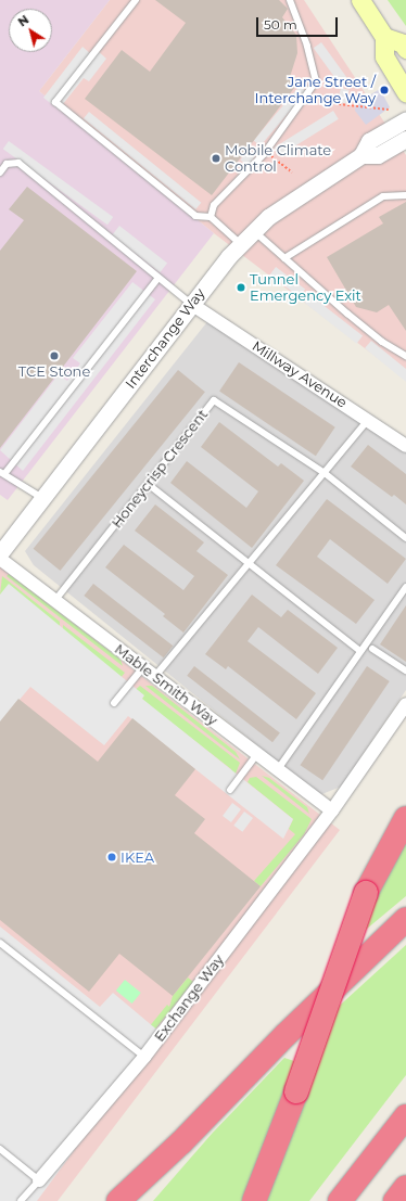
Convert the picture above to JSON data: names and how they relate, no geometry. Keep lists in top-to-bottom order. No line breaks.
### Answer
{"streets":{"street":["Interchange Way","Millway Avenue","Mable Smith Way","Exchange Way"],"lane":["Honeycrisp Crescent"]},"crossings":[["Interchange Way","Millway Avenue"],["Honeycrisp Crescent","Mable Smith Way"],["Mable Smith Way","Exchange Way"]],"places":["Jane Street / Interchange Way","Mobile Climate Control","Tunnel Emergency Exit","TCE Stone","IKEA"],"scale_bar":"50 m","north":"top left"}
